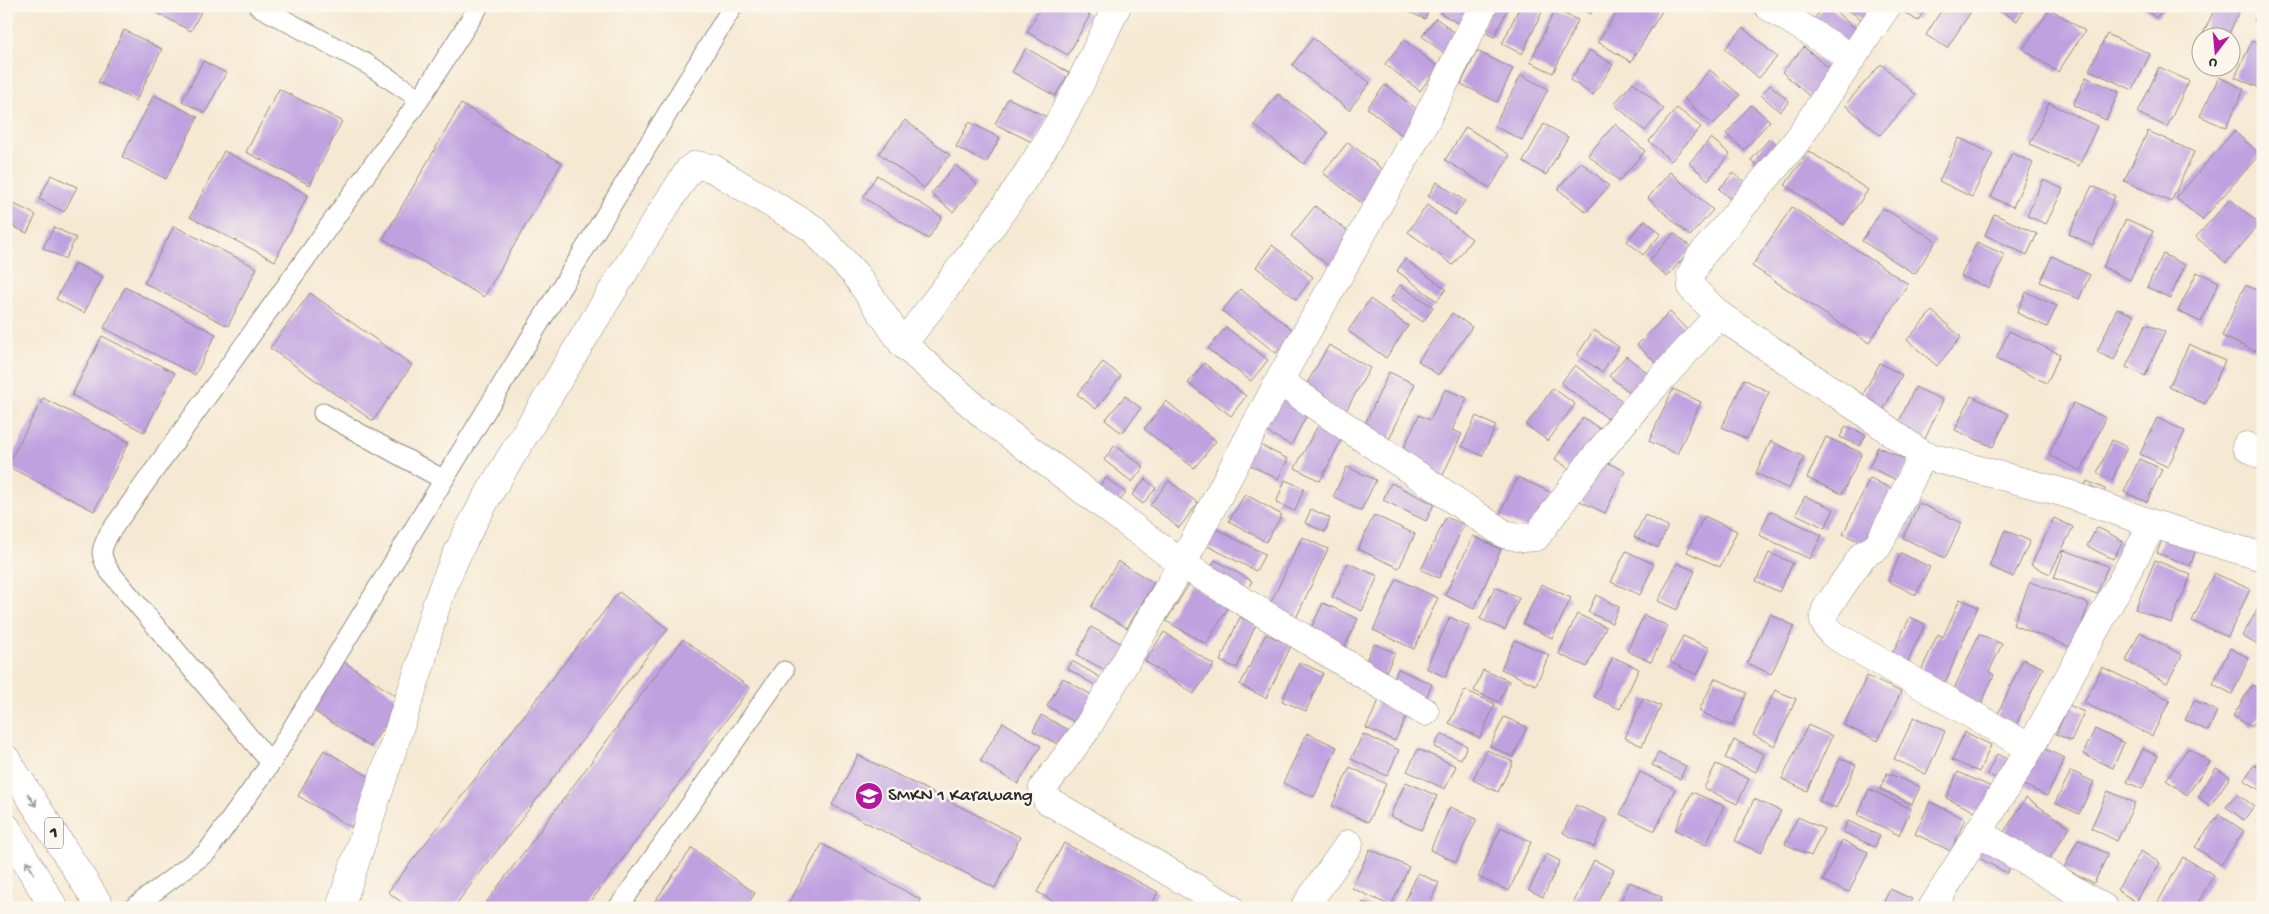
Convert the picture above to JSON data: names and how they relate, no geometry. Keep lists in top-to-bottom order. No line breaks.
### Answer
{"streets":{"street":["1"]},"places":{"school or university":["SMKN 1 Karawang"]},"north":"bottom"}
